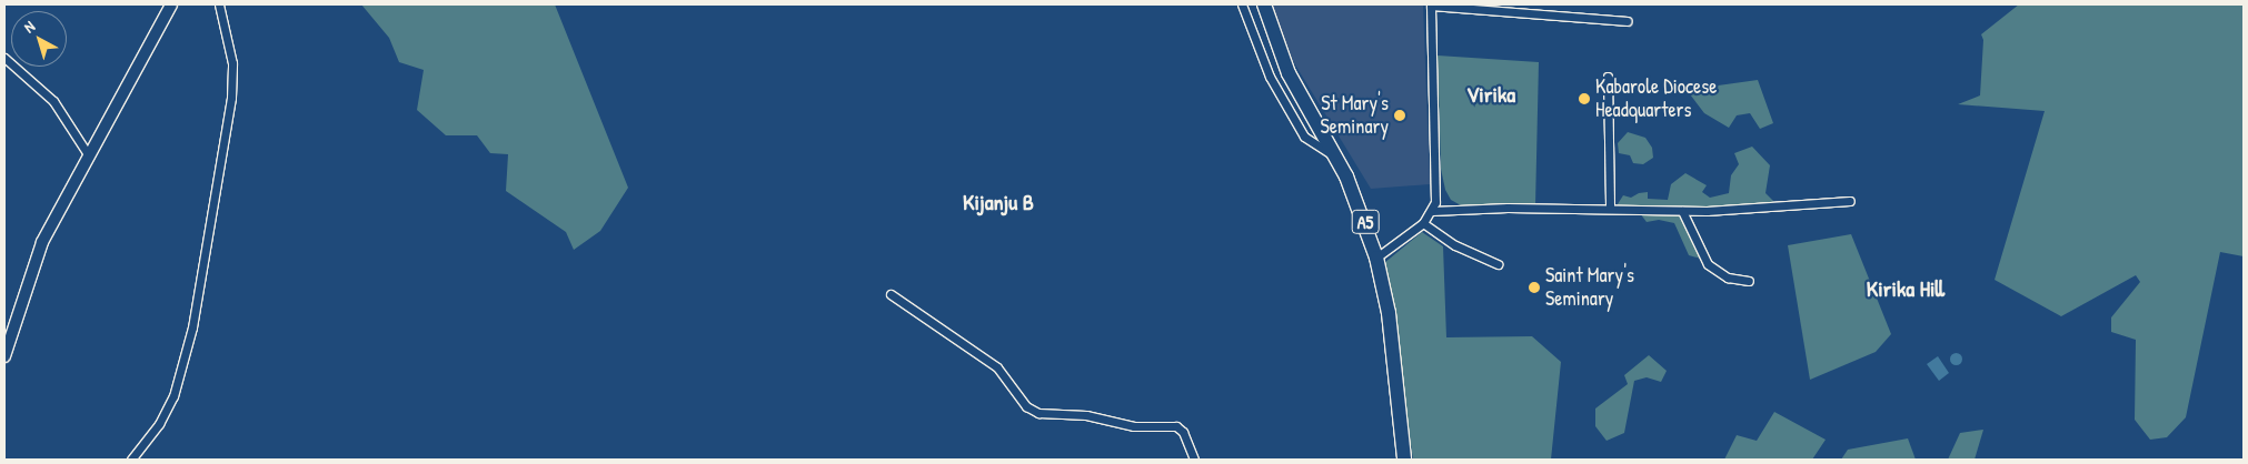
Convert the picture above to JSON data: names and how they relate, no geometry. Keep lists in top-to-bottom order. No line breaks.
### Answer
{"streets":{"highway":["A5"]},"districts":["Virika","Kijanju B","Kirika Hill"],"places":["Kabarole Diocese Headquarters","St Mary's Seminary","Saint Mary's Seminary"],"north":"top left"}
